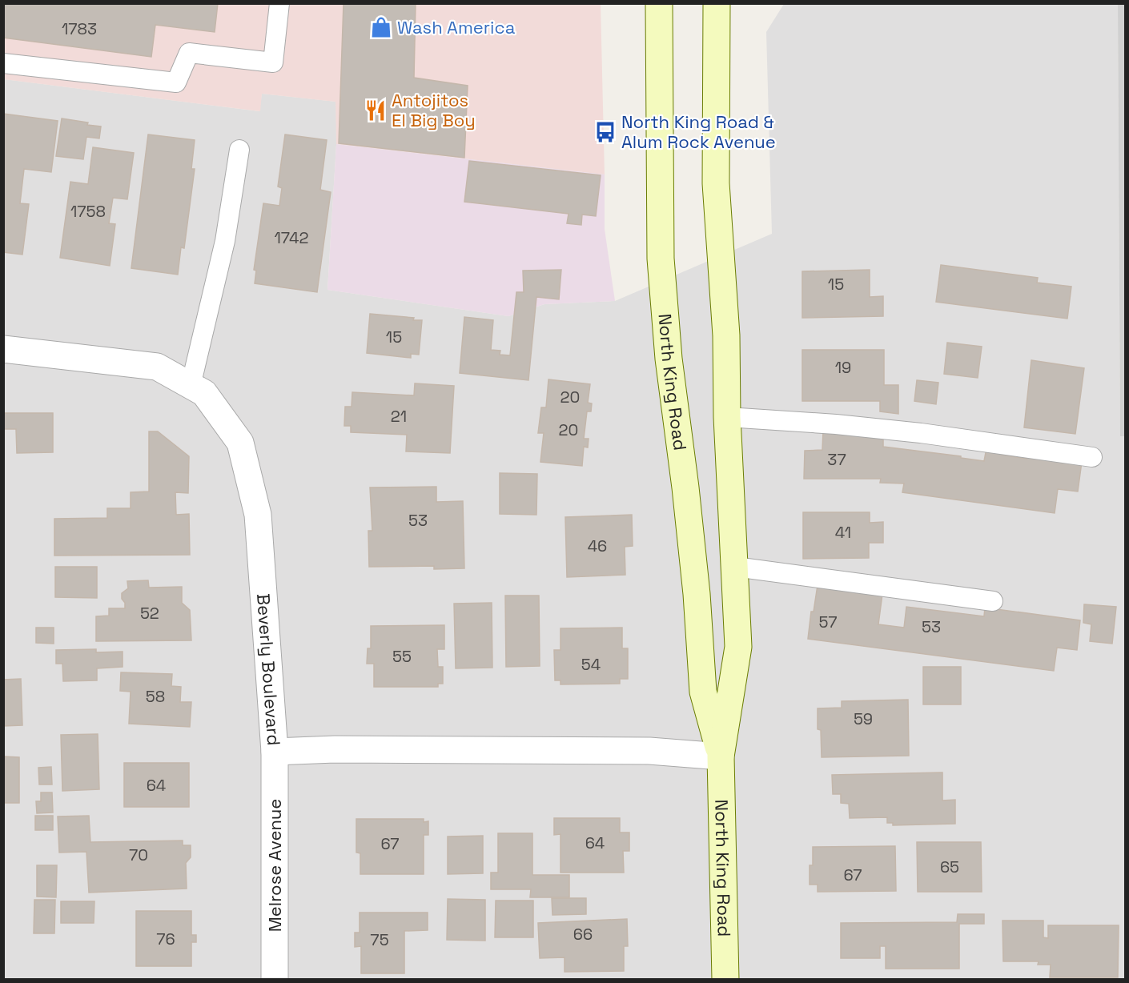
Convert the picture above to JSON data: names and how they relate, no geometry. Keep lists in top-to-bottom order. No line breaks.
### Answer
{"streets":{"main road":["North King Road"],"street":["Beverly Boulevard","Melrose Avenue"]},"crossings":[["North King Road","Beverly Boulevard"],["Beverly Boulevard","Melrose Avenue"]],"places":{"shop":["Wash America"],"restaurant":["Antojitos El Big Boy"],"bus stop":["North King Road & Alum Rock Avenue"]},"house_numbers":["1783","1758","1742","15","15","19","20","21","20","37","53","41","46","52","57","53","55","54","58","59","64","64","67","70","65","67","66","76","75"]}
